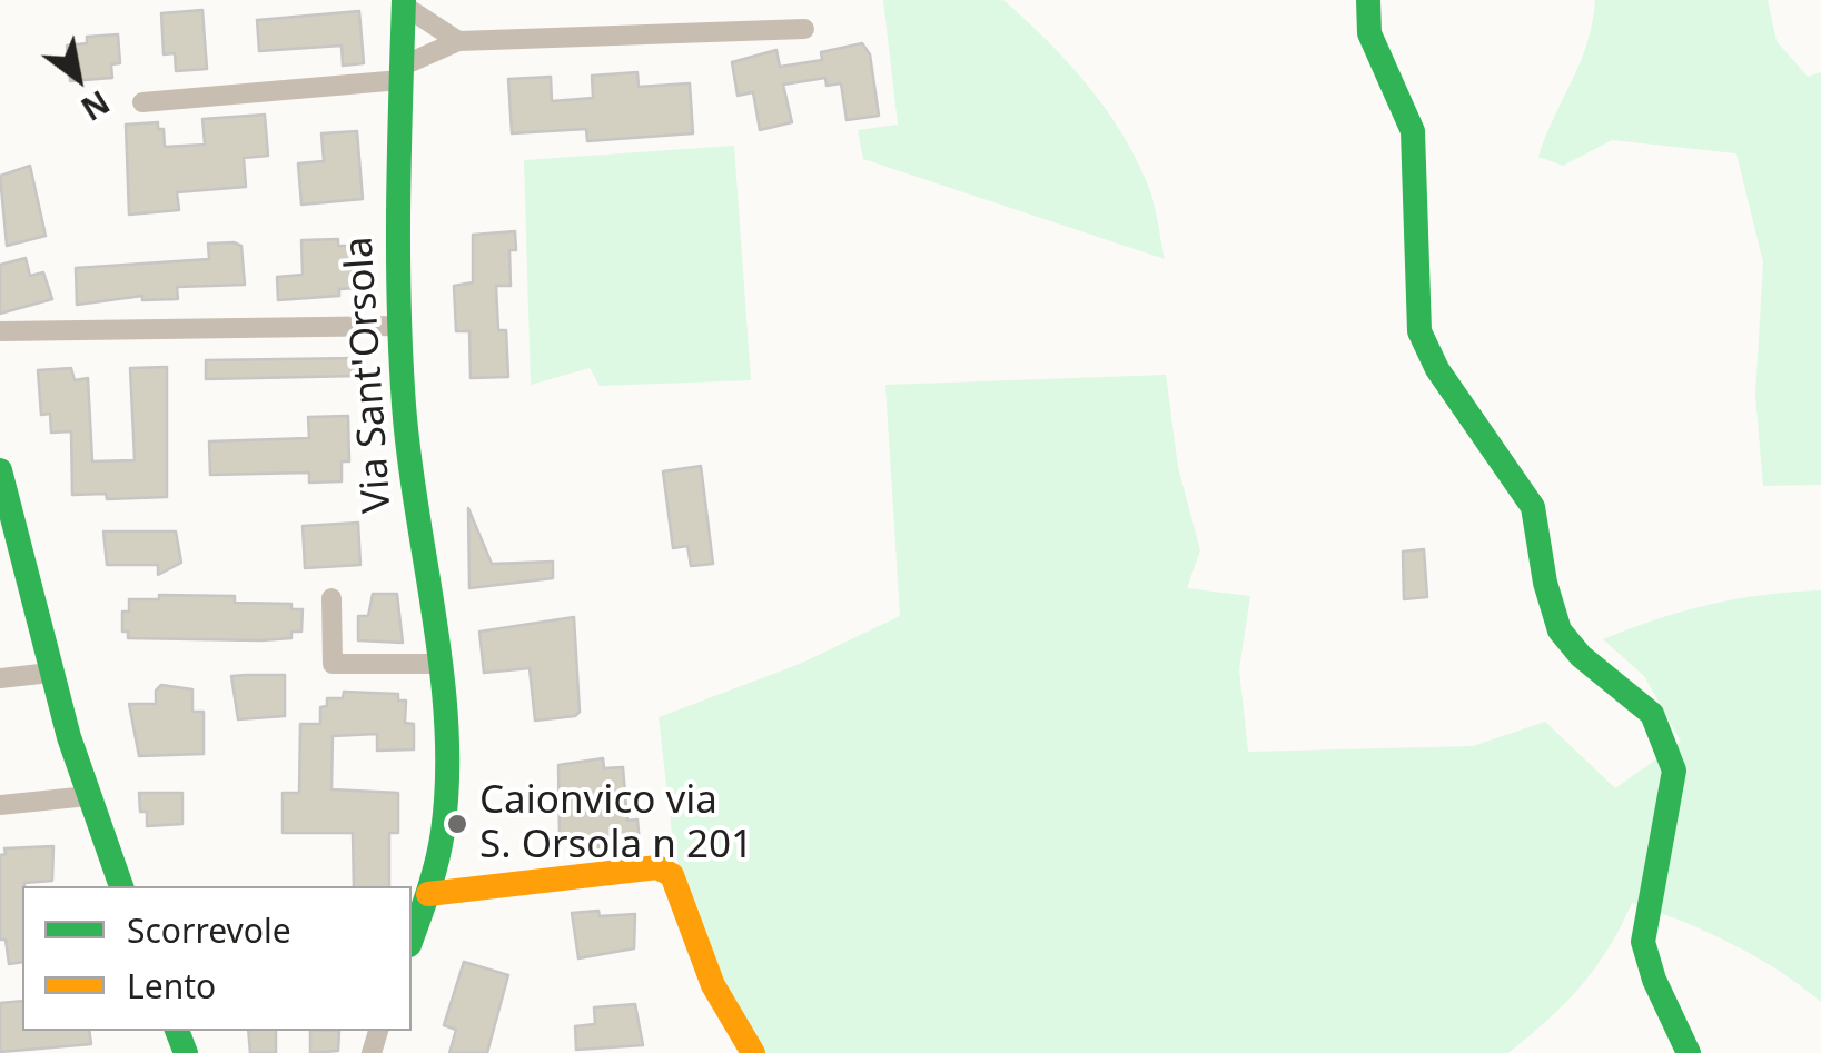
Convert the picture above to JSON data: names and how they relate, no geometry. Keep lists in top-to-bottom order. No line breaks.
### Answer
{"streets":{"street":["Via Sant'Orsola"]},"places":["Caionvico via S. Orsola n 201"],"legend":["Scorrevole","Lento"],"north":"bottom right"}
